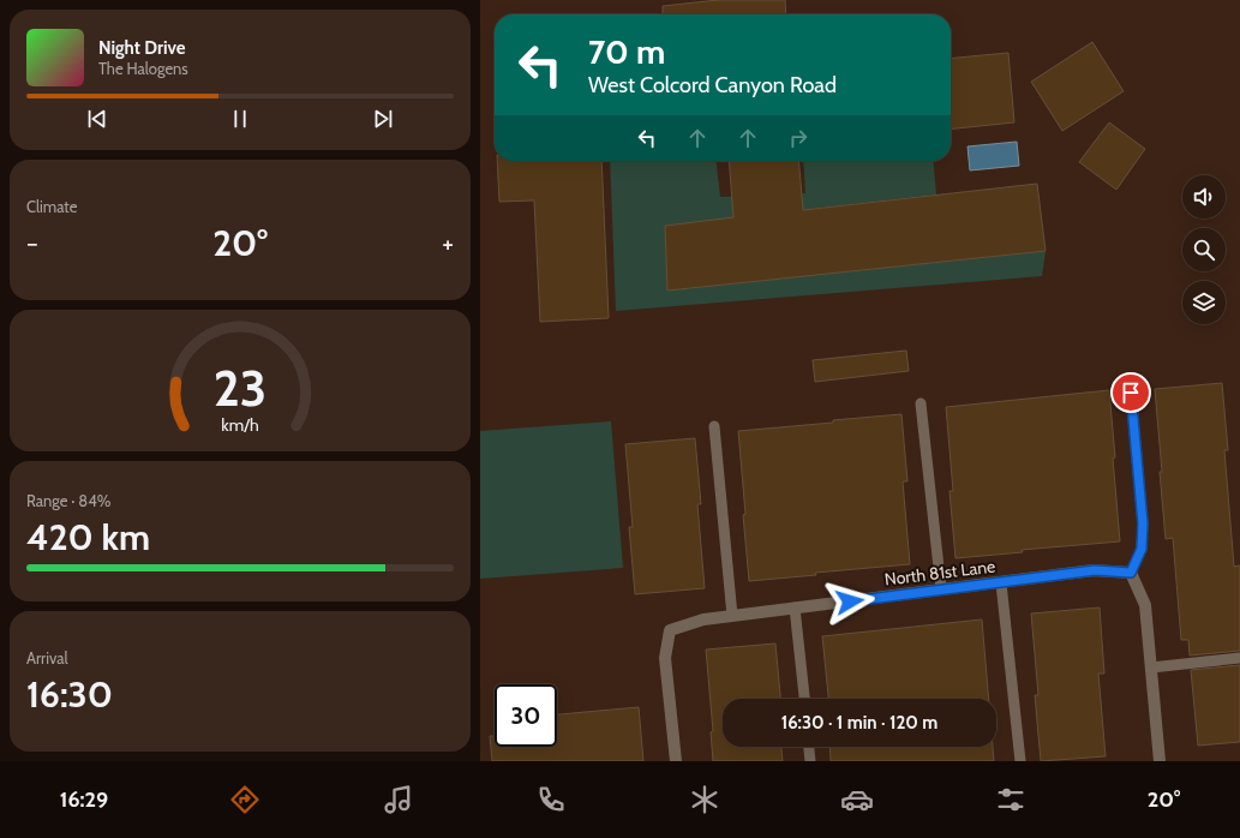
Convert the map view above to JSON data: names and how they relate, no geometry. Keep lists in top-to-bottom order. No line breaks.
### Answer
{"streets":{"street":["North 81st Lane"]},"page":{"turn":["70 m","West Colcord Canyon Road"],"song":["Night Drive","The Halogens"],"tile":["Climate",["Range · 84%","420 km"],["Arrival","16:30"]],"heat":["−","20°","+"],"limit":"30","trip":"16:30 · 1 min · 120 m","tabs":["16:29","20°"],"gauge":["23","km/h"]}}
